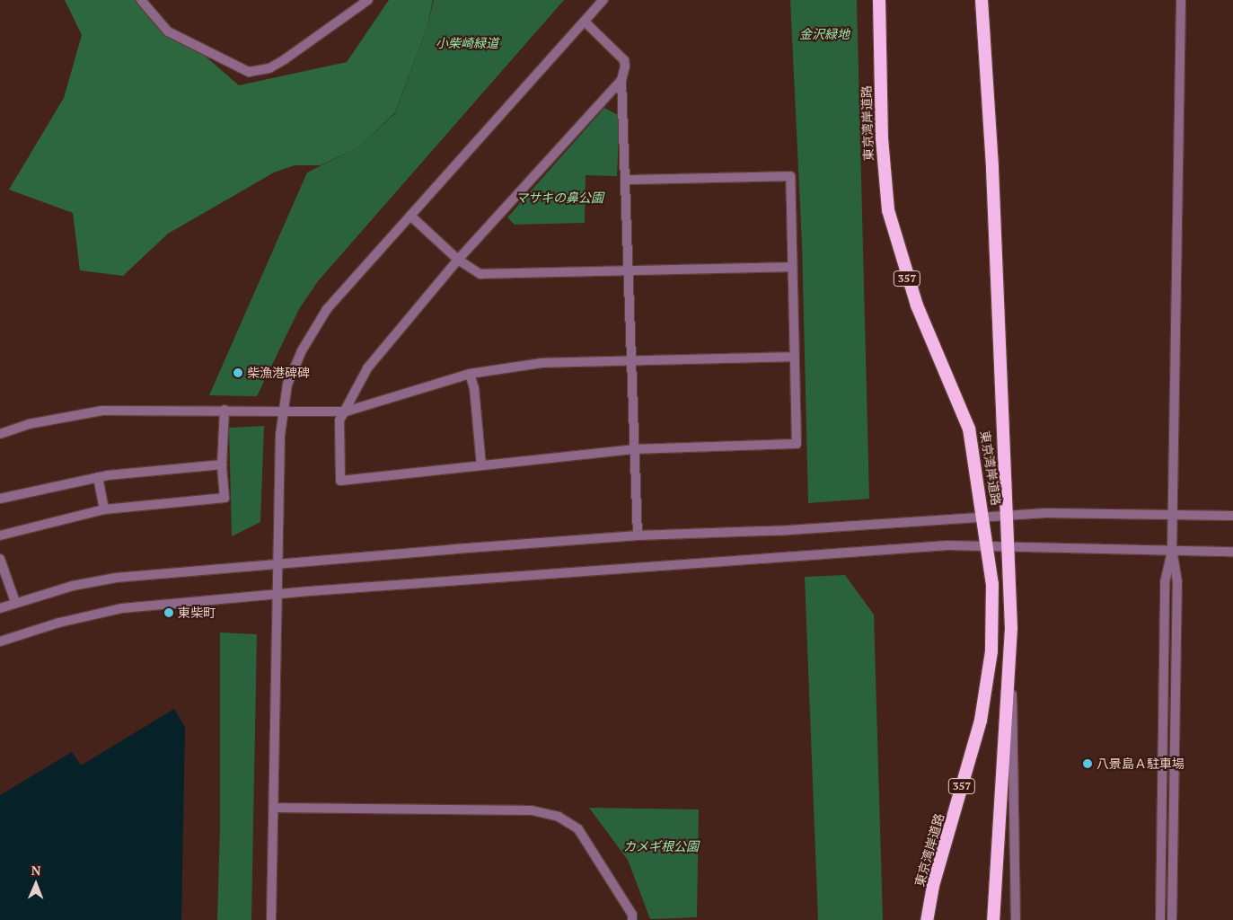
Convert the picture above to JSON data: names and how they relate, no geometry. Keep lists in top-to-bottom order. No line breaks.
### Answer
{"streets":{"highway":["東京湾岸道路","357"]},"parks":["金沢緑地","小柴崎緑道","マサキの鼻公園","カメギ根公園"],"places":["柴漁港碑碑","東柴町","八景島Ａ駐車場"],"north":"top"}
